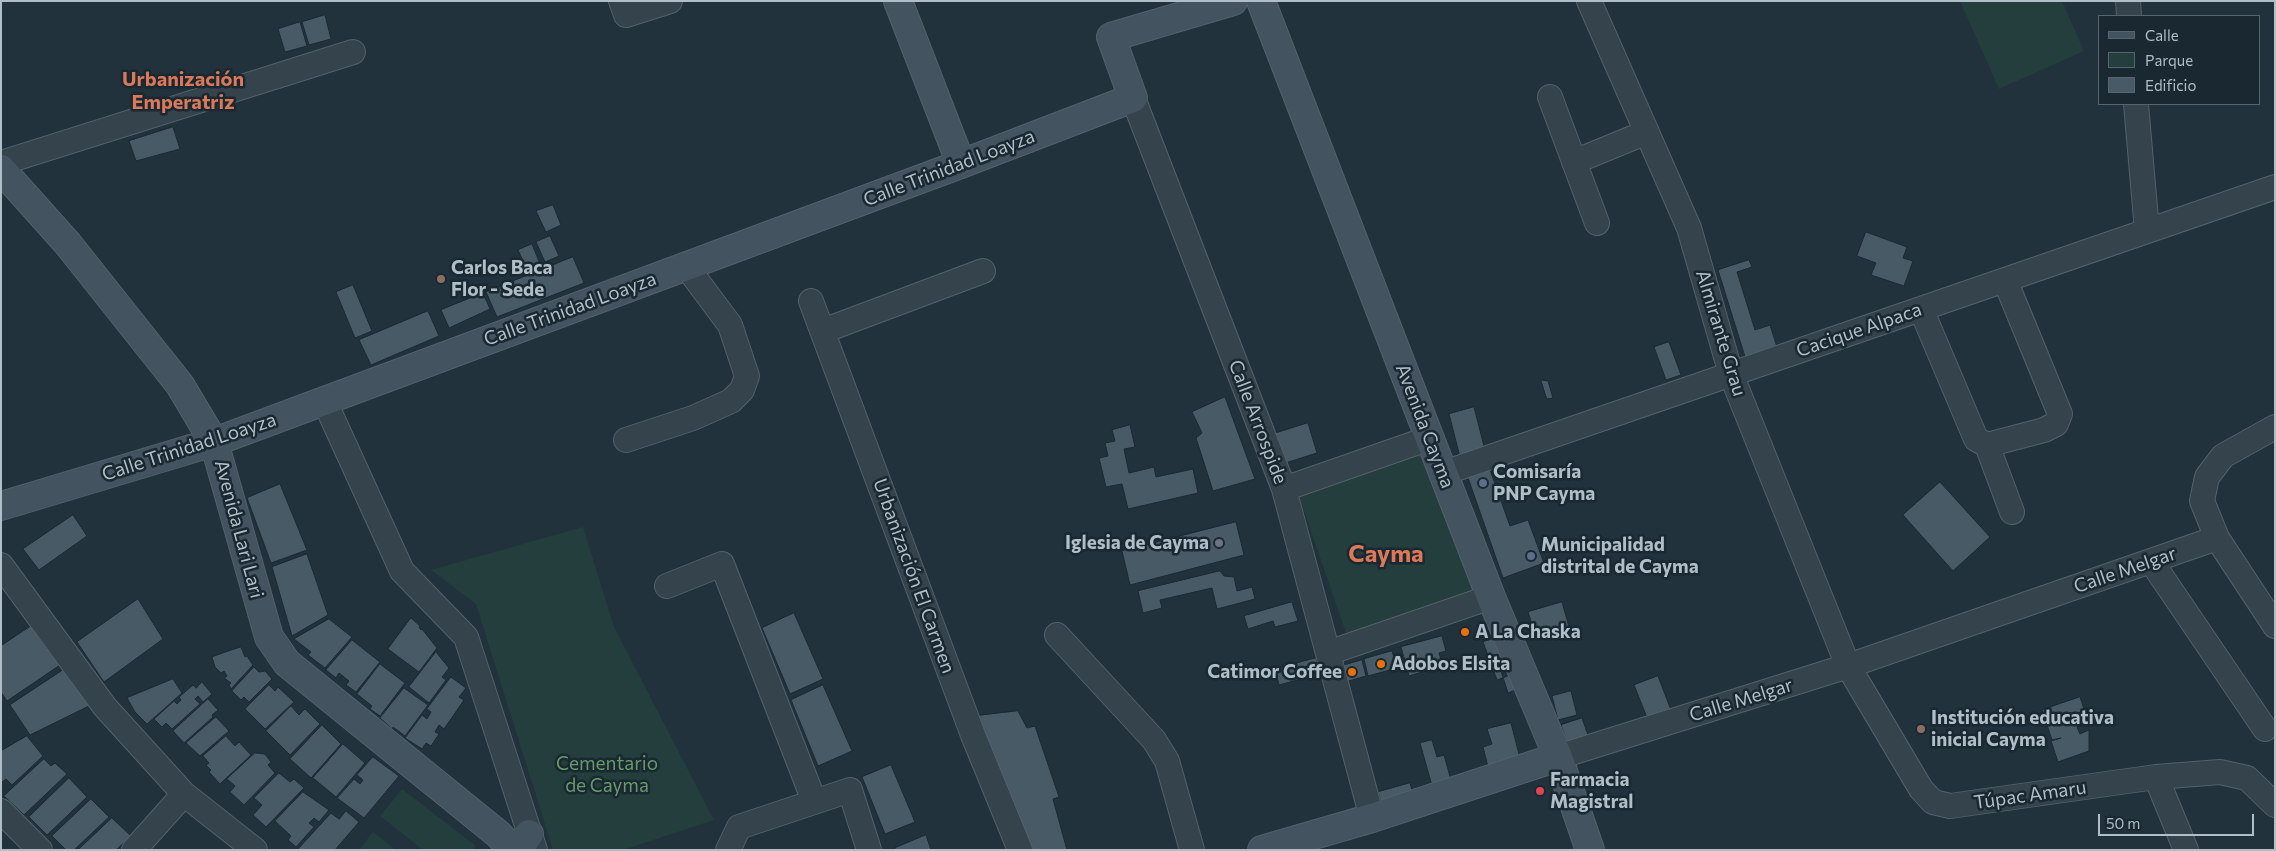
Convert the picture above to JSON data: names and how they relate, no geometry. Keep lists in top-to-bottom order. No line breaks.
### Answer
{"streets":{"street":["Calle Trinidad Loayza","Cacique Alpaca","Almirante Grau","Calle Arrospide","Avenida Cayma","Avenida Lari Lari","Calle Melgar","Urbanización El Carmen","Túpac Amaru"]},"crossings":[["Calle Trinidad Loayza","Calle Arrospide"],["Calle Trinidad Loayza","Avenida Lari Lari"],["Cacique Alpaca","Almirante Grau"],["Cacique Alpaca","Avenida Cayma"],["Almirante Grau","Calle Melgar"],["Almirante Grau","Túpac Amaru"],["Calle Arrospide","Calle Melgar"],["Avenida Cayma","Calle Melgar"],["Calle Melgar","Túpac Amaru"]],"districts":["Urbanización Emperatriz","Cayma"],"parks":["Cementario de Cayma"],"places":["Carlos Baca Flor - Sede","Comisaría PNP Cayma","Iglesia de Cayma","Municipalidad distrital de Cayma","A La Chaska","Adobos Elsita","Catimor Coffee","Institución educativa inicial Cayma","Farmacia Magistral"],"legend":["Calle","Parque","Edificio"],"scale_bar":"50 m"}
